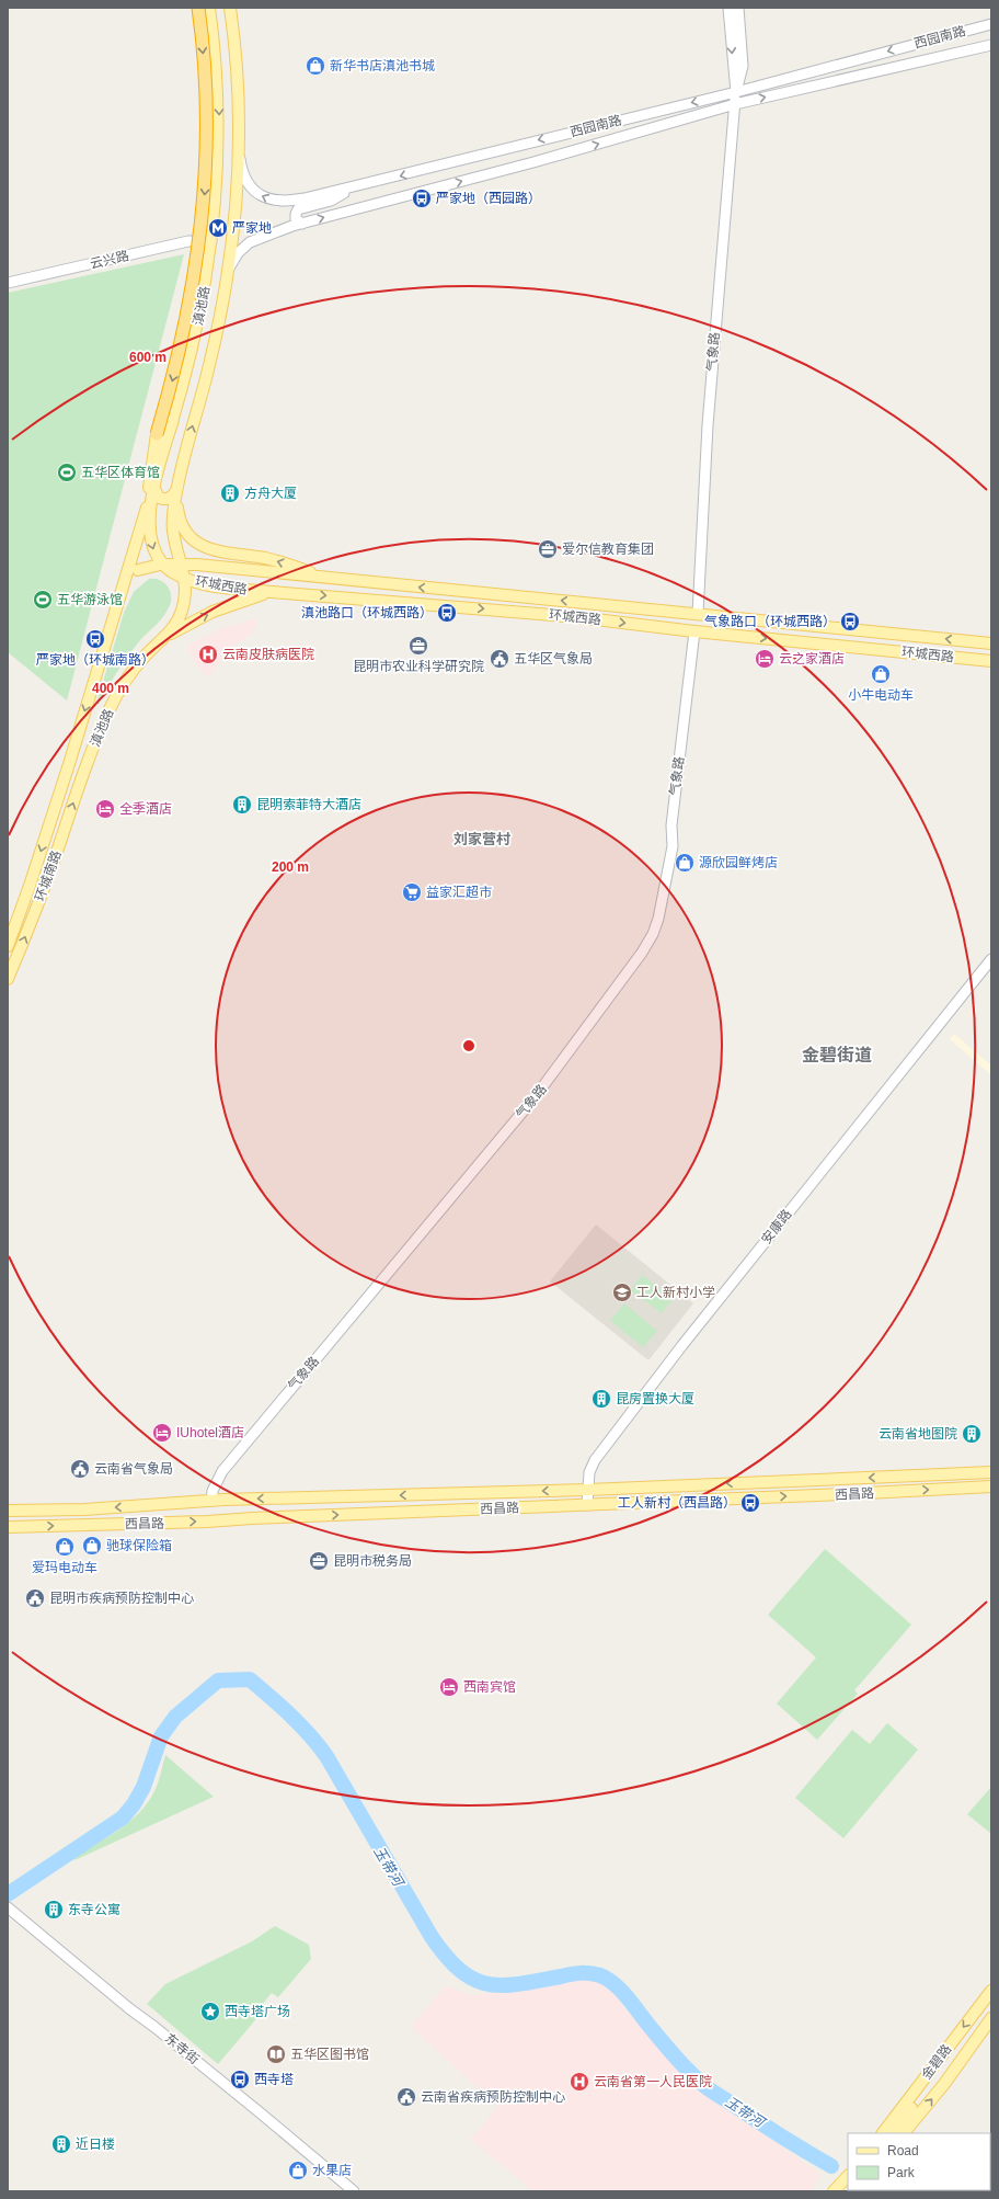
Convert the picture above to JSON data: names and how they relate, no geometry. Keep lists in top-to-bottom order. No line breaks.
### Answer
{"streets":{"main road":["滇池路","环城西路","环城南路","西昌路","金碧路"],"street":["西园南路","云兴路","气象路","安康路","东寺街"]},"crossings":[["西园南路","滇池路"],["西园南路","气象路"],["云兴路","滇池路"],["滇池路","环城西路"],["滇池路","环城南路"],["气象路","环城西路"],["气象路","西昌路"],["安康路","西昌路"]],"districts":["刘家营村","金碧街道"],"water":["玉带河"],"places":{"shop":["新华书店滇池书城","小牛电动车","源欣园鲜烤店","驰球保险箱","爱玛电动车","水果店"],"bus stop":["严家地（西园路）","滇池路口（环城西路）","气象路口（环城西路）","严家地（环城南路）","工人新村（西昌路）","西寺塔"],"metro station":["严家地"],"sports":["五华区体育馆","五华游泳馆"],"building":["方舟大厦","昆明索菲特大酒店","昆房置换大厦","云南省地图院","东寺公寓","近日楼"],"office":["爱尔信教育集团","昆明市农业科学研究院","昆明市税务局"],"hospital":["云南皮肤病医院","云南省第一人民医院"],"public building":["五华区气象局","云南省气象局","昆明市疾病预防控制中心","云南省疾病预防控制中心"],"hotel":["云之家酒店","全季酒店","IUhotel酒店","西南宾馆"],"supermarket":["益家汇超市"],"school or university":["工人新村小学"],"place":["西寺塔广场"],"library":["五华区图书馆"]},"legend":["Road","Park"],"rings":["600 m","400 m","200 m"]}
